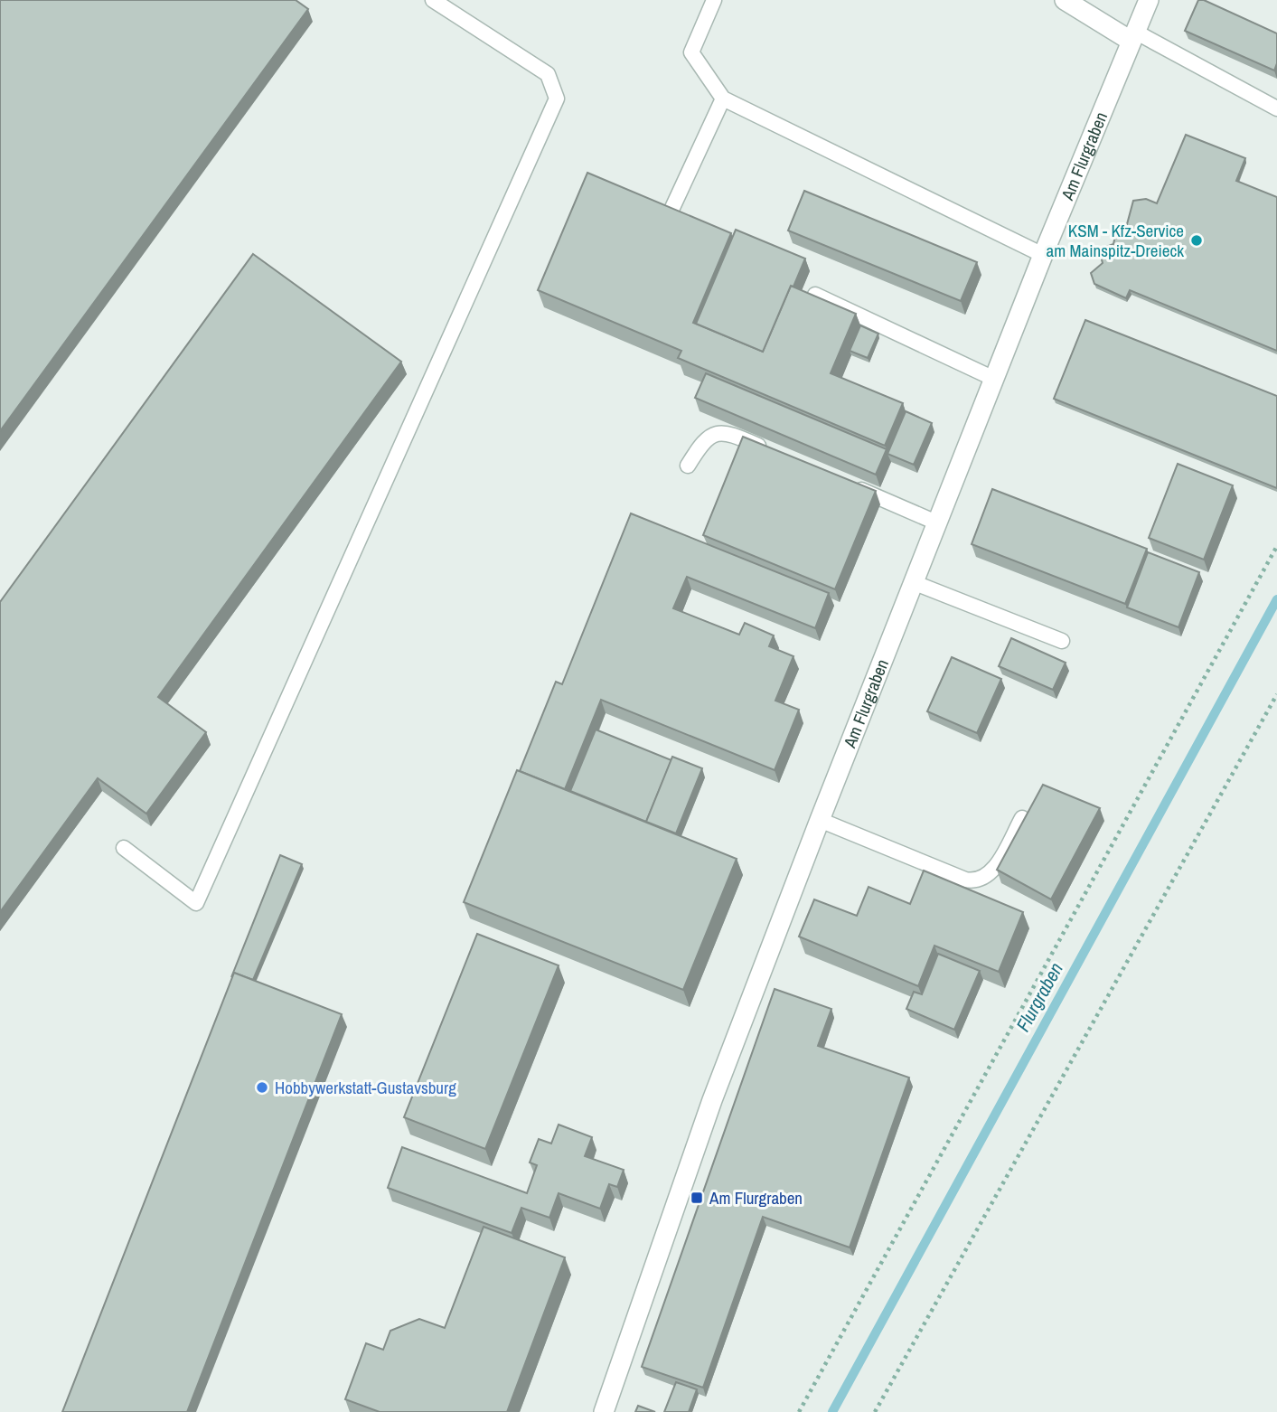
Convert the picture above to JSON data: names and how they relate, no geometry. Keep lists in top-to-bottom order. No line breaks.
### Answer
{"streets":{"street":["Am Flurgraben"]},"water":["Flurgraben"],"places":{"other":["KSM - Kfz-Service am Mainspitz-Dreieck","Hobbywerkstatt-Gustavsburg"],"transit":["Am Flurgraben"]}}
